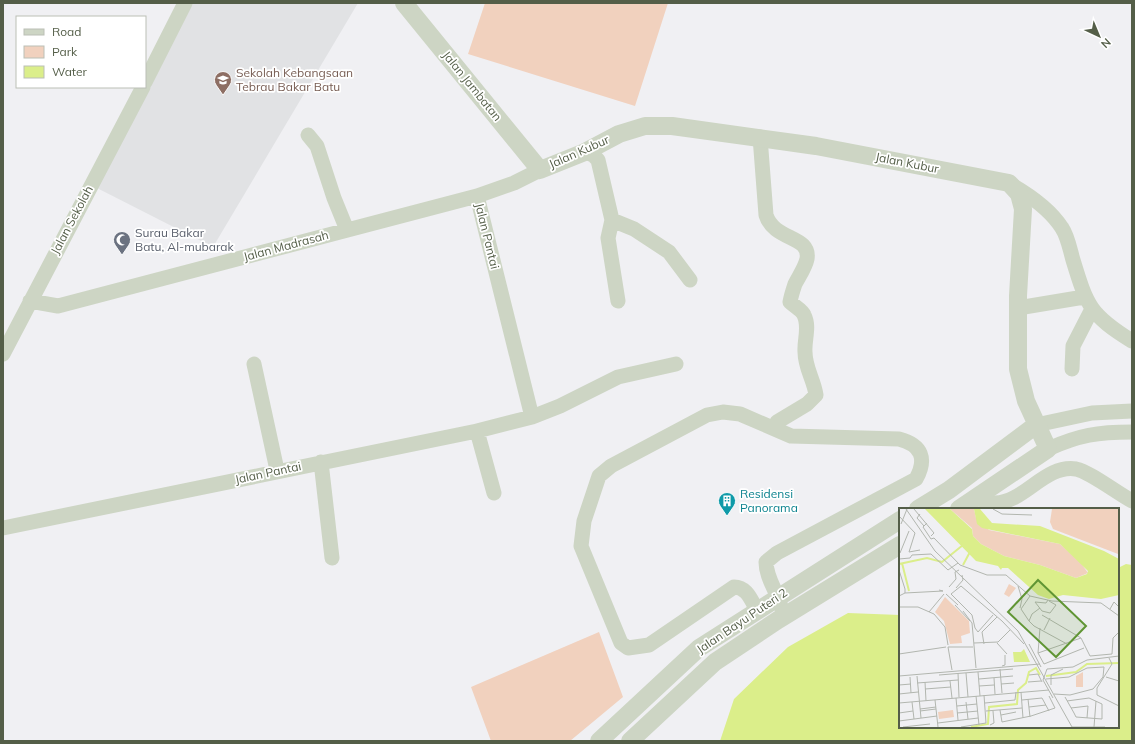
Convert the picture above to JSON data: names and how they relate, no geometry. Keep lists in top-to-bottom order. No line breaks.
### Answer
{"streets":{"street":["Jalan Jambatan","Jalan Kubur","Jalan Sekolah","Jalan Pantai","Jalan Madrasah","Jalan Bayu Puteri 2"]},"crossings":[["Jalan Jambatan","Jalan Kubur"],["Jalan Jambatan","Jalan Madrasah"],["Jalan Kubur","Jalan Madrasah"],["Jalan Sekolah","Jalan Madrasah"],["Jalan Pantai","Jalan Madrasah"]],"places":{"school or university":["Sekolah Kebangsaan Tebrau Bakar Batu"],"mosque":["Surau Bakar Batu, Al-mubarak"],"building":["Residensi Panorama"]},"legend":["Road","Park","Water"],"north":"bottom right"}
